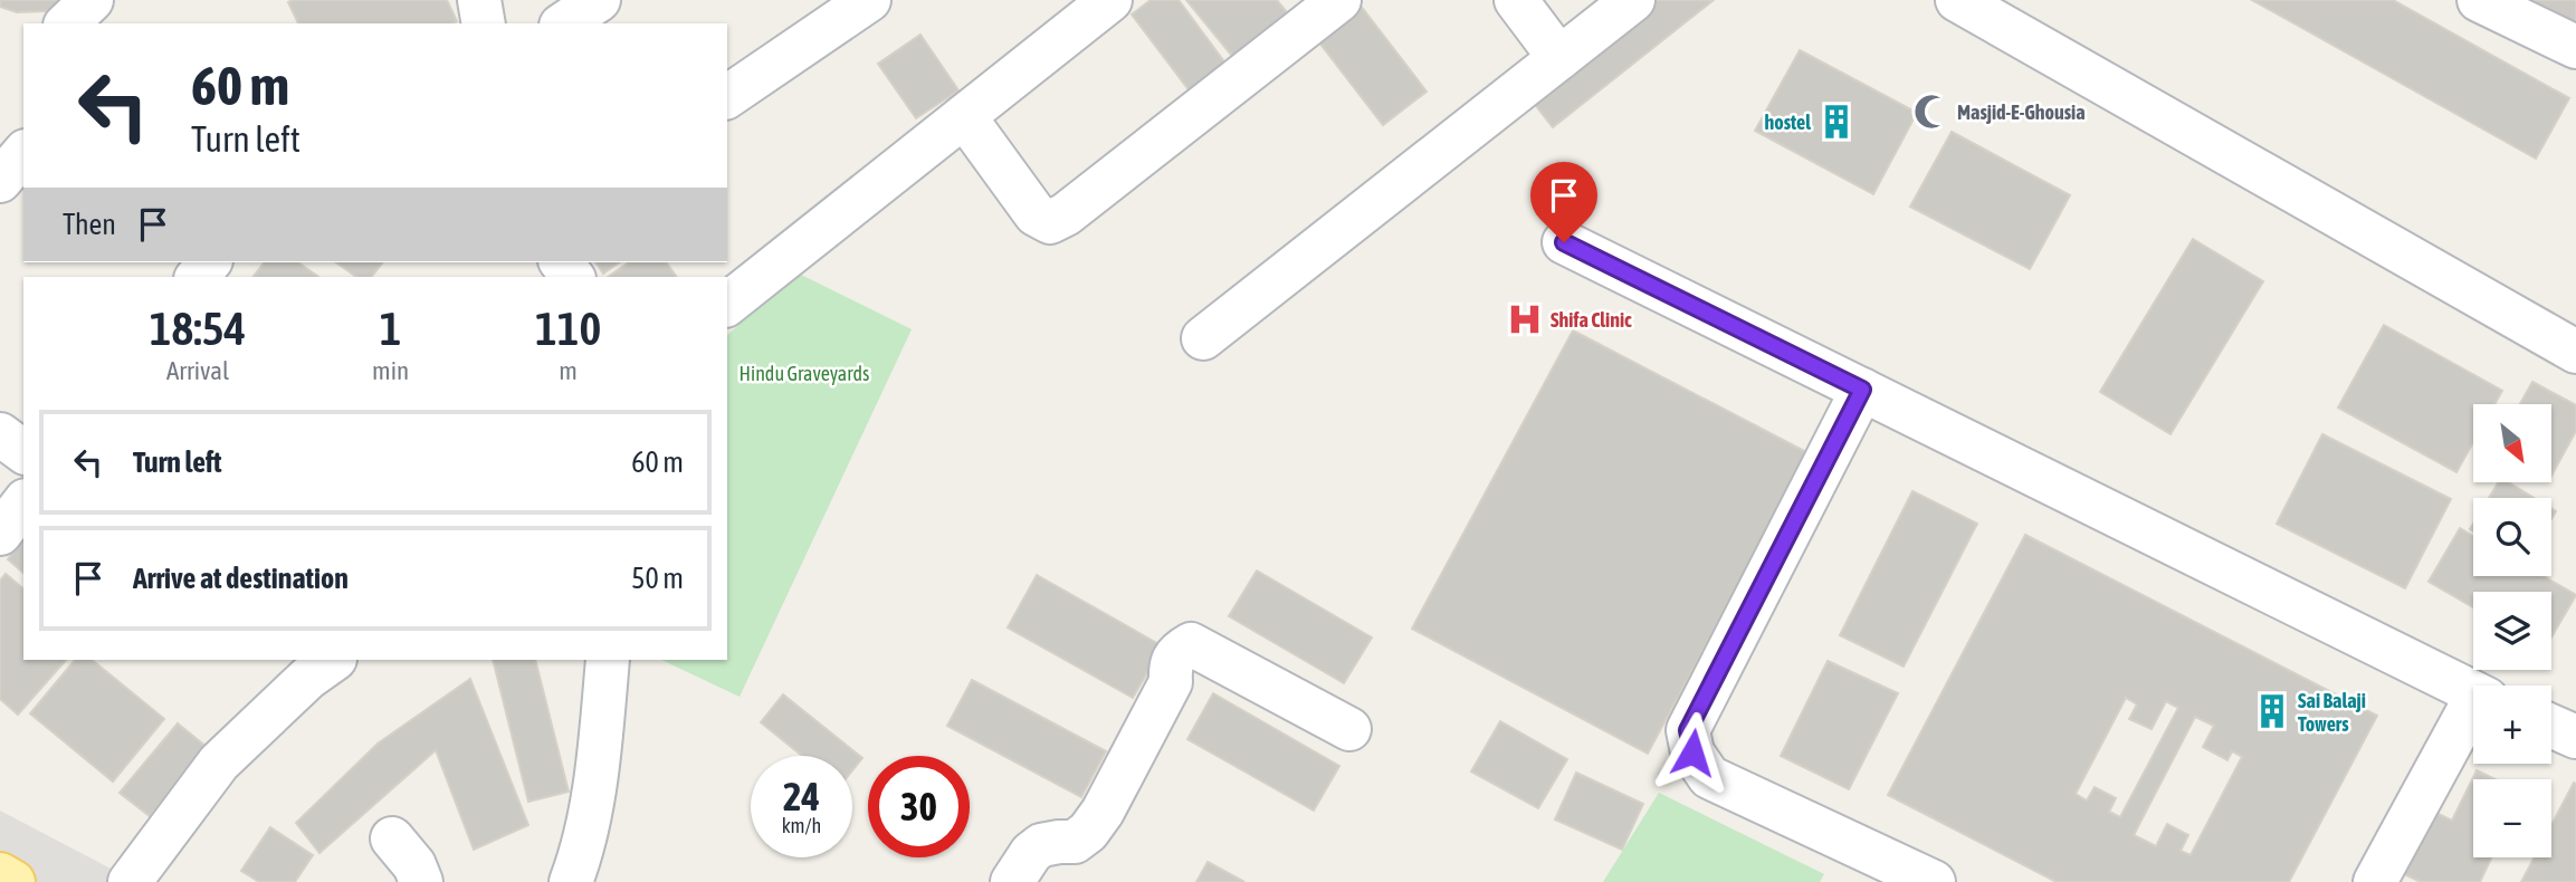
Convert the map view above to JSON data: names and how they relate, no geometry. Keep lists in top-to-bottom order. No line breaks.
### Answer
{"parks":["Hindu Graveyards"],"places":{"mosque":["Masjid-E-Ghousia"],"building":["hostel","Sai Balaji Towers"],"hospital":["Shifa Clinic"]},"north":"bottom right","page":{"turn":["60 m","Turn left"],"then":"Then","eta":["18:54","Arrival","1","min","110","m"],"map_buttons":["+","−"],"list":[{"name":"Turn left","value":"60 m"},{"name":"Arrive at destination","value":"50 m"}],"speed":"24 km/h","limit":"30"}}
